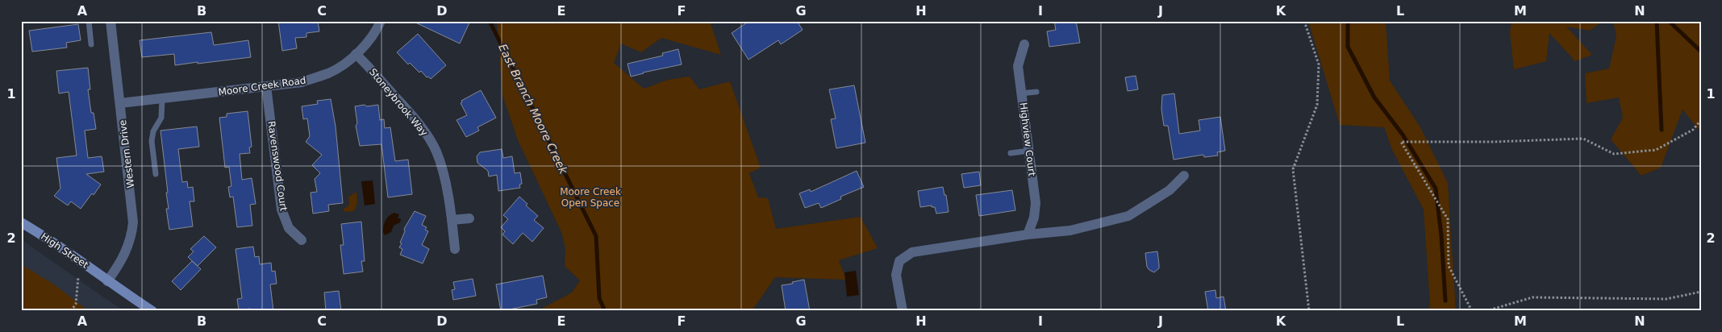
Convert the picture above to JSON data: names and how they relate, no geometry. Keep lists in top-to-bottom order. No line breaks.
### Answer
{"streets":{"main road":["High Street"],"street":["Moore Creek Road","Stoneybrook Way","Highview Court","Western Drive","Ravenswood Court"]},"crossings":[["Moore Creek Road","Stoneybrook Way"],["Moore Creek Road","Western Drive"],["Moore Creek Road","Ravenswood Court"],["Western Drive","High Street"]],"water":["East Branch Moore Creek"],"parks":["Moore Creek Open Space"],"grid":{"columns":["A","B","C","D","E","F","G","H","I","J","K","L","M","N"],"rows":["1","2"]}}
